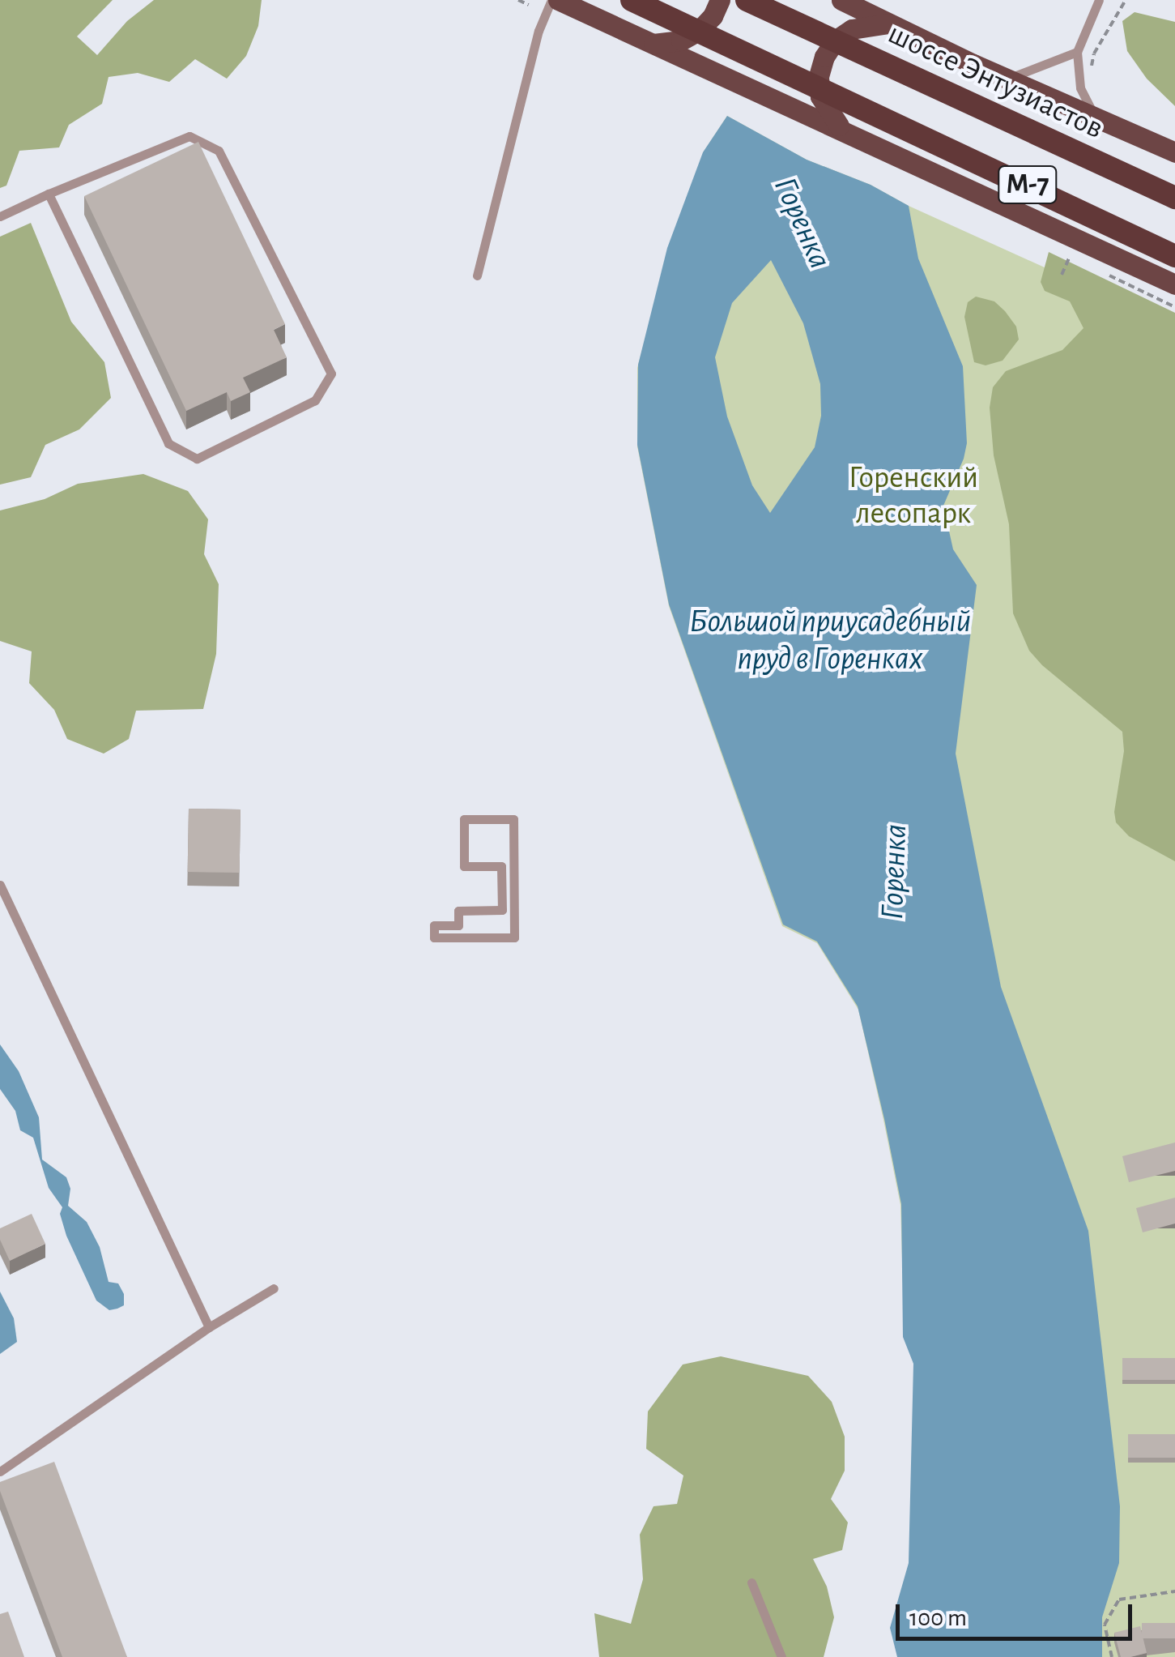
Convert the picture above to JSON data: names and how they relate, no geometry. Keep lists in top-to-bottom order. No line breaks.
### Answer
{"streets":{"highway":["шоссе Энтузиастов","М-7"]},"water":["Горенка","Большой приусадебный пруд в Горенках"],"parks":["Горенский лесопарк"],"scale_bar":"100 m"}
